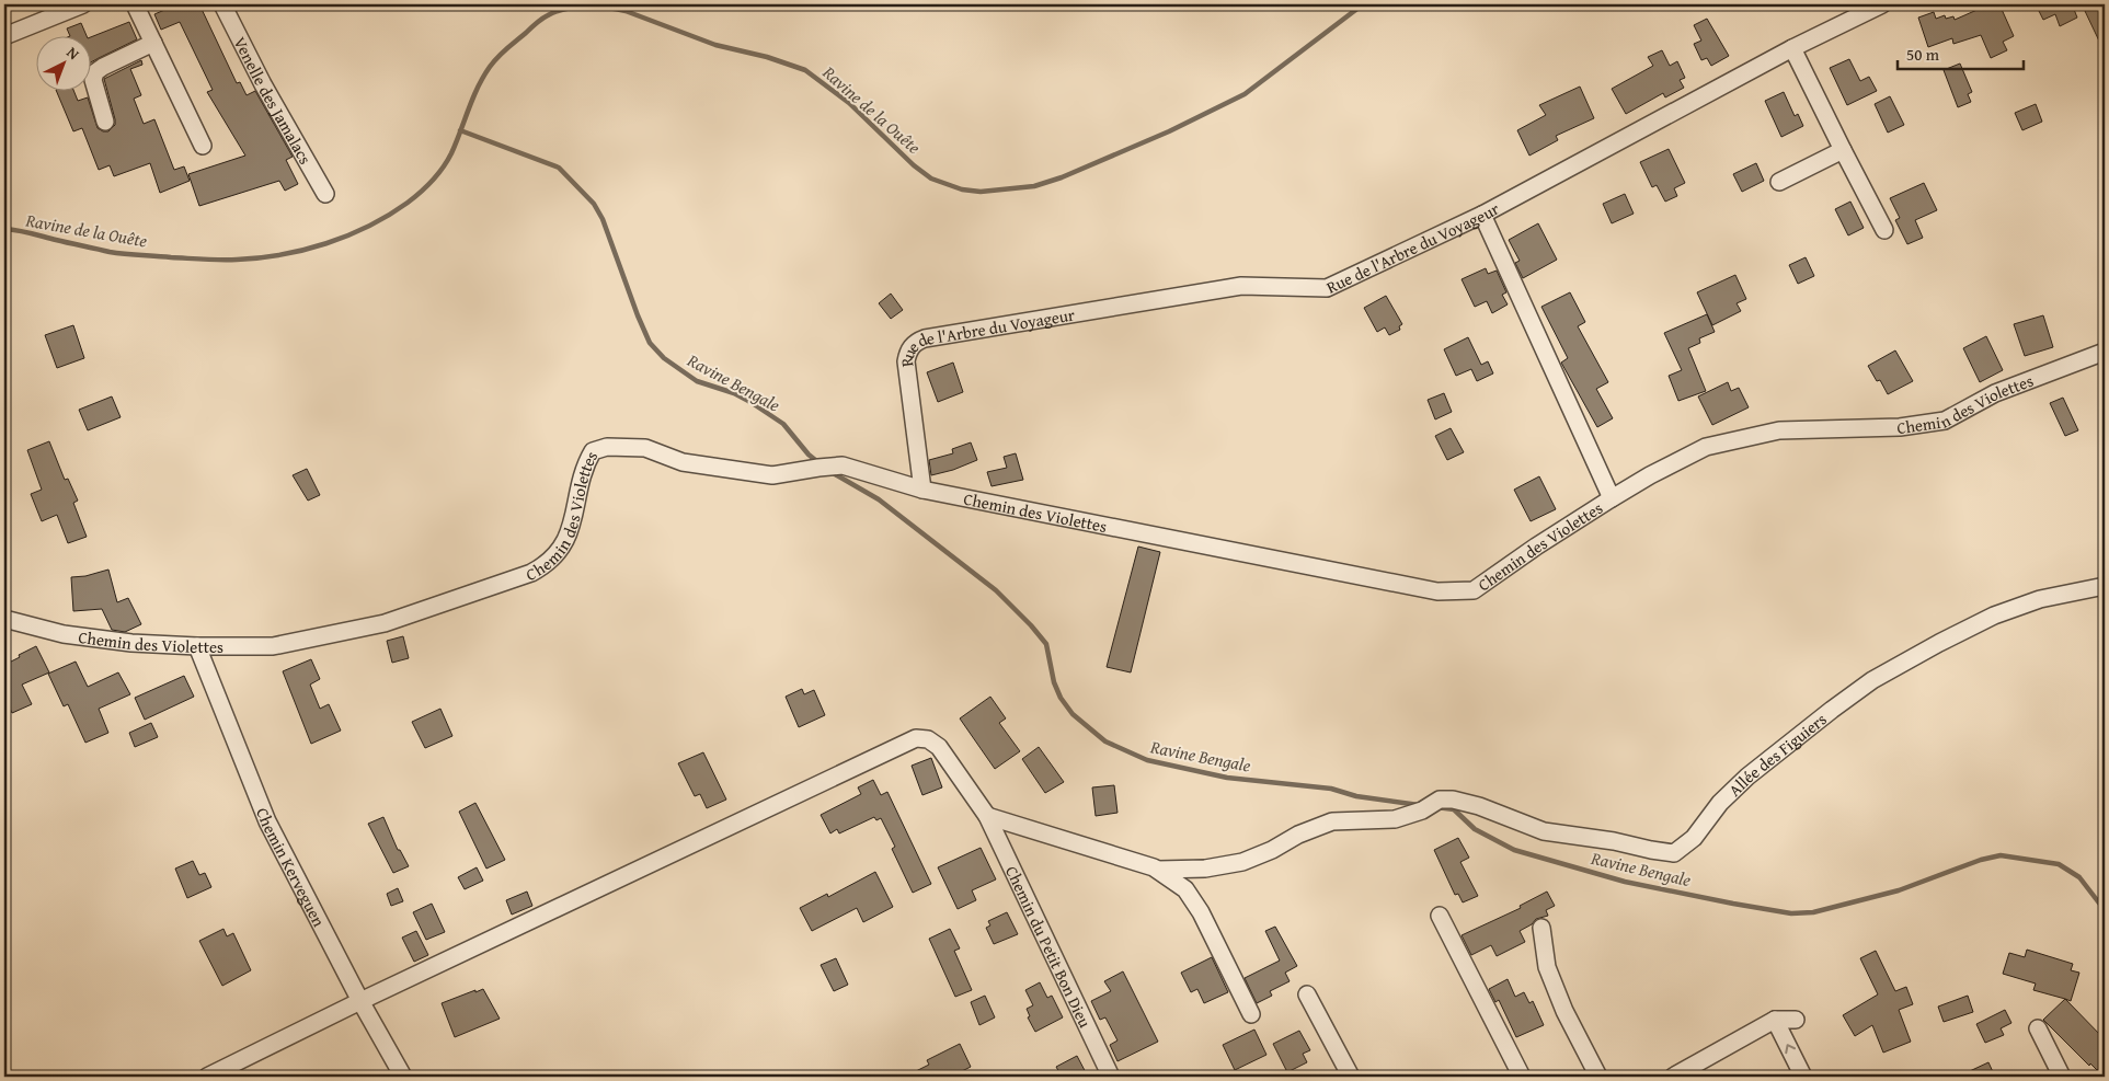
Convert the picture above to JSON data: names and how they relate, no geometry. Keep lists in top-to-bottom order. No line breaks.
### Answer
{"streets":{"street":["Venelle des Jamalacs","Rue de l'Arbre du Voyageur","Chemin des Violettes","Allée des Figuiers","Chemin Kerveguen","Chemin du Petit Bon Dieu"]},"crossings":[["Rue de l'Arbre du Voyageur","Chemin des Violettes"],["Chemin des Violettes","Chemin Kerveguen"],["Chemin Kerveguen","Chemin du Petit Bon Dieu"]],"water":["Ravine de la Ouête","Ravine Bengale"],"scale_bar":"50 m","north":"top right"}
